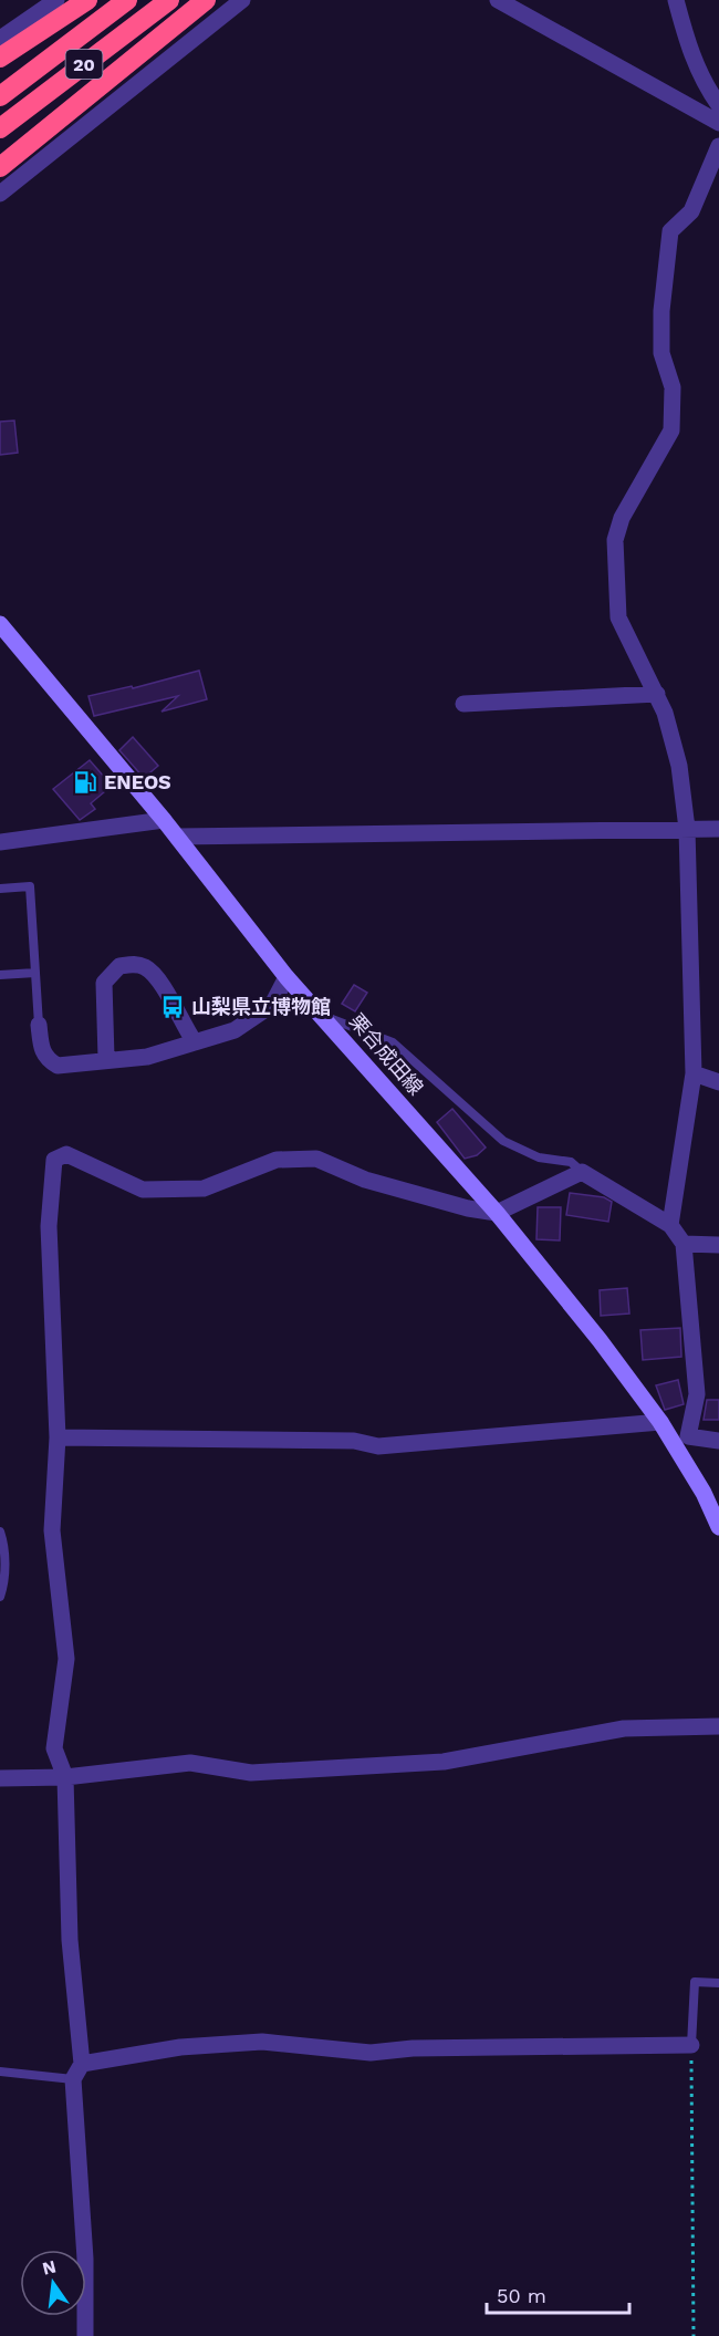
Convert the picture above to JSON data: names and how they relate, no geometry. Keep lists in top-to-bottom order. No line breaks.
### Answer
{"streets":{"highway":["20"],"main road":["栗合成田線"]},"places":{"fuel station":["ENEOS"],"bus stop":["山梨県立博物館"]},"scale_bar":"50 m","north":"top"}
